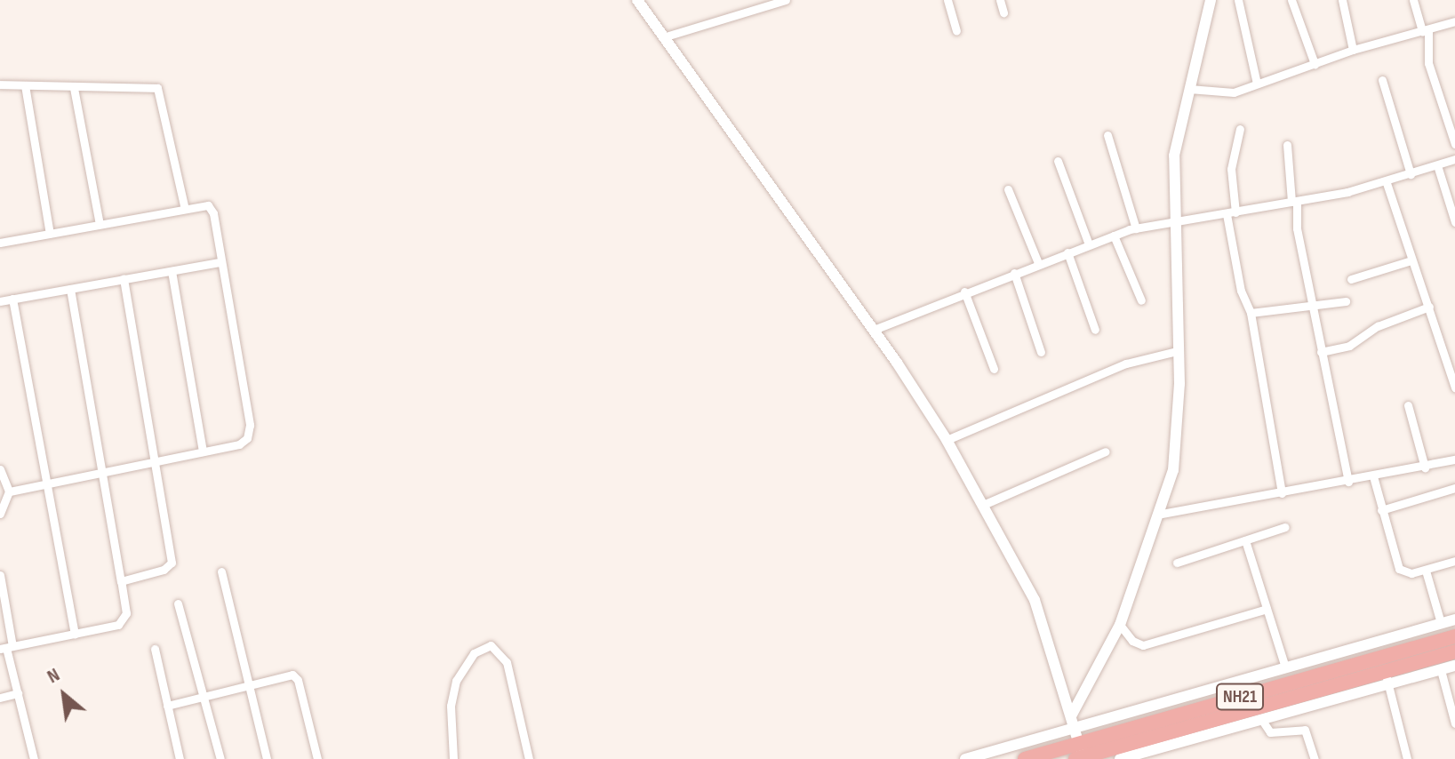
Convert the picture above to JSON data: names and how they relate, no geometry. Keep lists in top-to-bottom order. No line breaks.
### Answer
{"streets":{"highway":["NH21"]},"north":"top left"}
